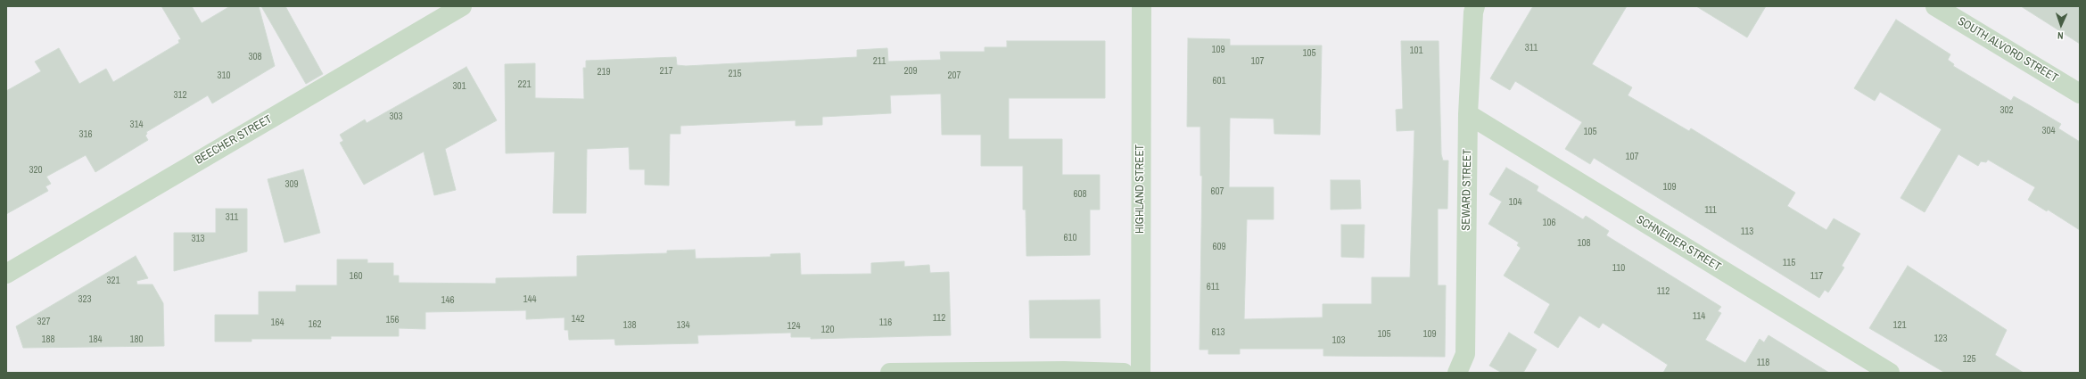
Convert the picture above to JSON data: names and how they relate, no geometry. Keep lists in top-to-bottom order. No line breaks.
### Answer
{"streets":{"street":["SOUTH ALVORD STREET","BEECHER STREET","HIGHLAND STREET","SEWARD STREET","SCHNEIDER STREET"]},"crossings":[["SEWARD STREET","SCHNEIDER STREET"]],"house_numbers":["311","109","101","105","308","211","107","217","209","219","215","310","207","601","221","301","312","302","303","314","304","105","316","107","320","309","109","607","608","104","111","311","106","113","610","313","108","609","115","110","160","117","321","611","112","323","144","146","114","112","142","156","327","164","116","162","138","134","121","124","120","613","105","109","123","188","184","180","103","125","118"],"north":"bottom"}
